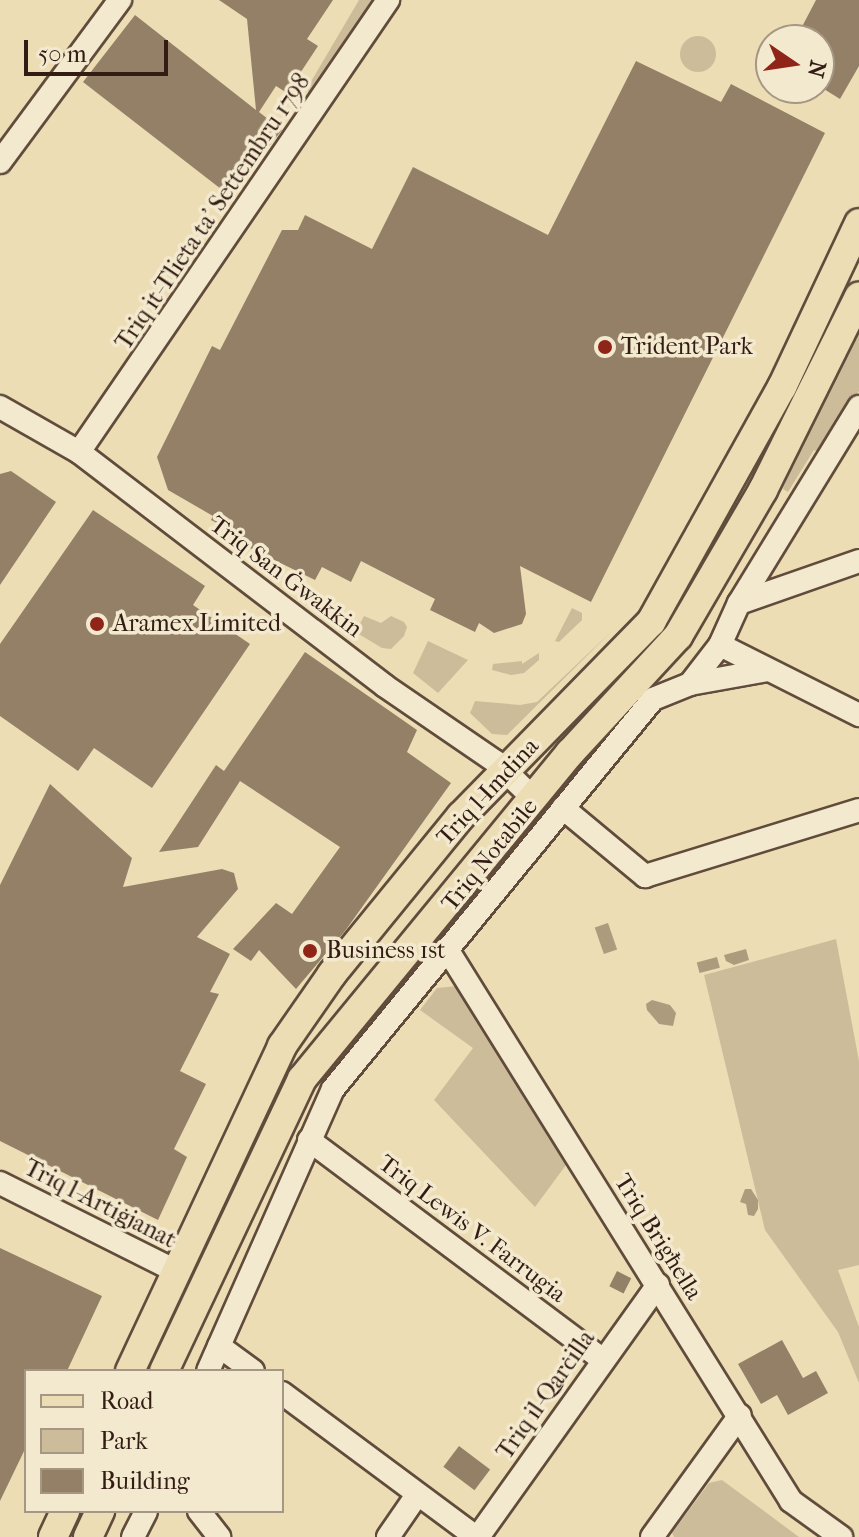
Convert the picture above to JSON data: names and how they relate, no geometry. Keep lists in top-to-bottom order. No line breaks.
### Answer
{"streets":{"main road":["Triq l-Imdina"],"street":["Triq it-Tlieta ta' Settembru 1798","Triq San Ġwakkin","Triq Notabile","Triq l-Artiġjanat","Triq Lewis V. Farrugia","Triq Brigħella","Triq il-Qarċilla"]},"crossings":[["Triq it-Tlieta ta' Settembru 1798","Triq San Ġwakkin"],["Triq San Ġwakkin","Triq l-Imdina"],["Triq l-Imdina","Triq l-Artiġjanat"],["Triq Notabile","Triq Lewis V. Farrugia"],["Triq Notabile","Triq Brigħella"],["Triq Lewis V. Farrugia","Triq il-Qarċilla"],["Triq Brigħella","Triq il-Qarċilla"]],"places":["Trident Park","Aramex Limited","Business 1st"],"legend":["Road","Park","Building"],"scale_bar":"50 m","north":"right"}
